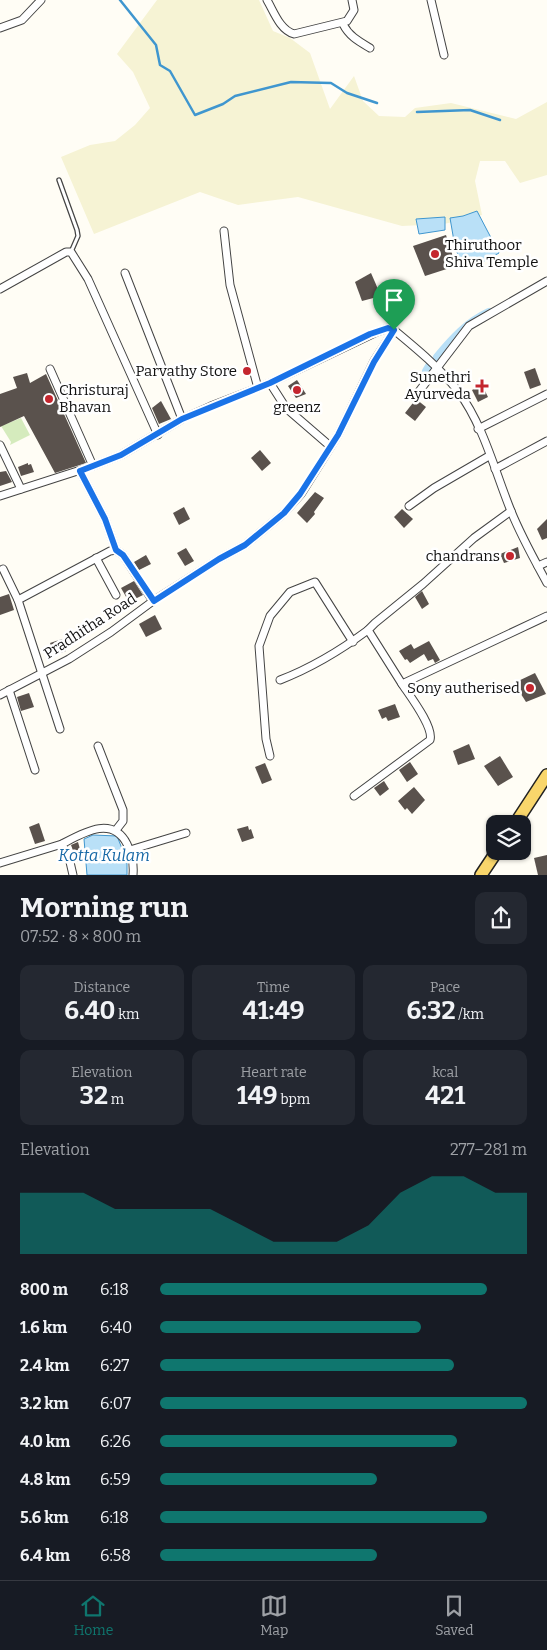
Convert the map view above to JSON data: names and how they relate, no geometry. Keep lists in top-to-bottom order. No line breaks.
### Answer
{"streets":{"street":["Pradhitha Road"]},"water":["Kotta Kulam"],"places":{"other":["Thiruthoor Shiva Temple","Parvathy Store","greenz","Christuraj Bhavan","chandrans","Sony autherised"],"health":["Sunethri Ayurveda"]},"page":{"heading":["Morning run","07:52 · 8 × 800 m"],"stats":[["Distance","6.40 km"],["Time","41:49"],["Pace","6:32 /km"],["Elevation","32 m"],["Heart rate","149 bpm"],["kcal","421"]],"chart":["Elevation","277–281 m"],"list":[{"name":"800 m","note":"6:18"},{"name":"1.6 km","note":"6:40"},{"name":"2.4 km","note":"6:27"},{"name":"3.2 km","note":"6:07"},{"name":"4.0 km","note":"6:26"},{"name":"4.8 km","note":"6:59"},{"name":"5.6 km","note":"6:18"},{"name":"6.4 km","note":"6:58"}],"tabs":["Home","Map","Saved"]}}
